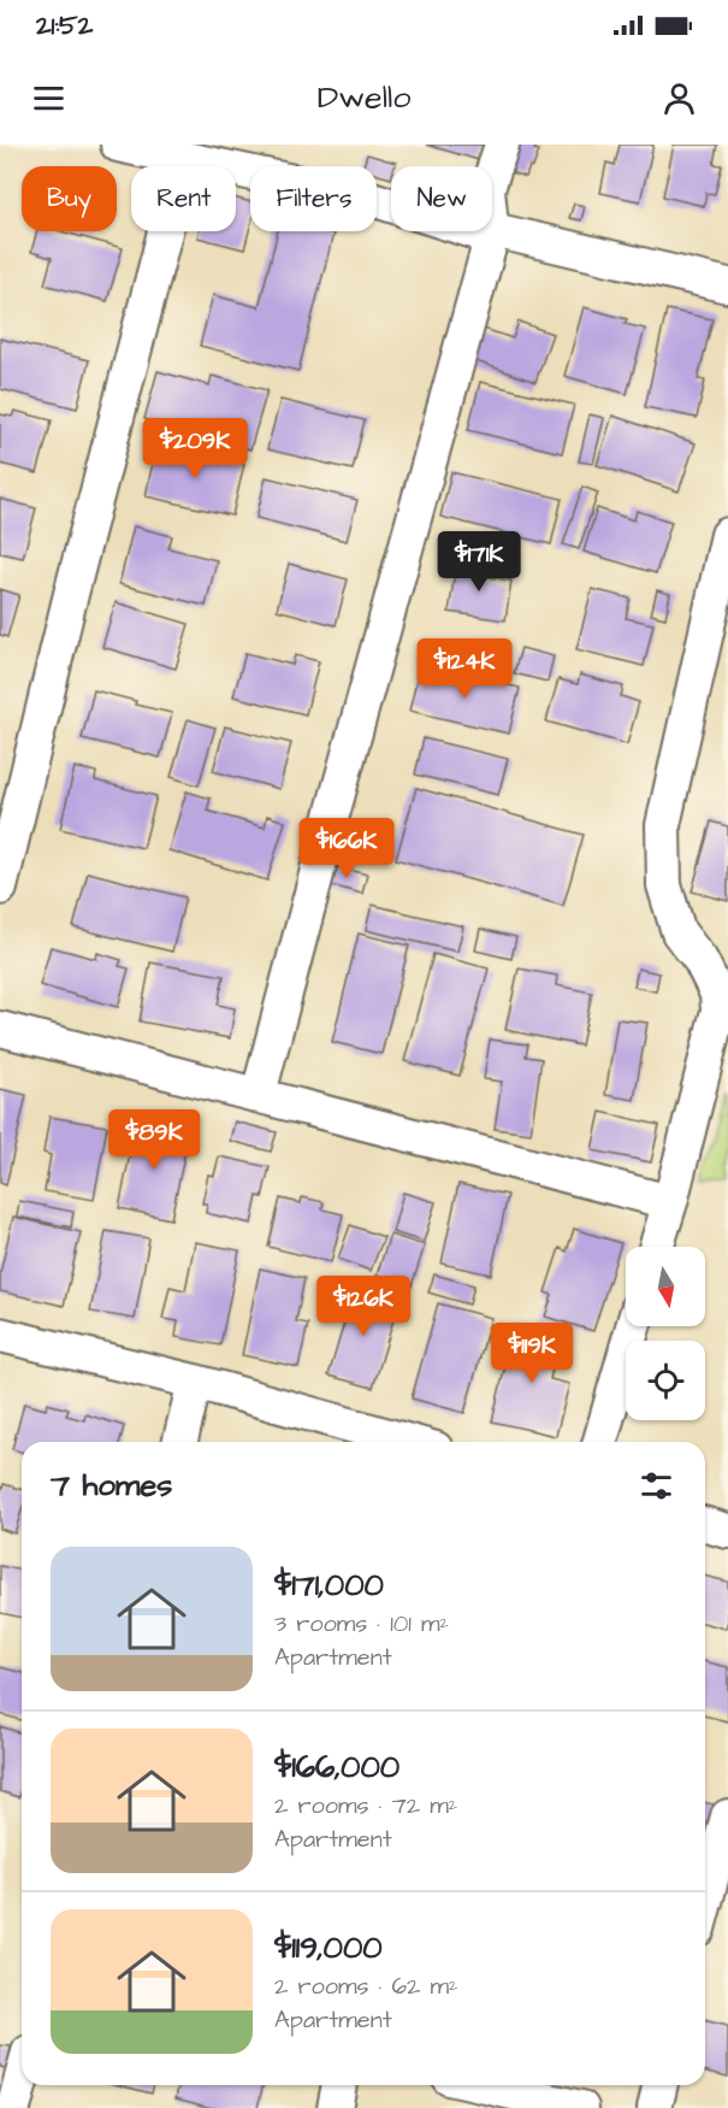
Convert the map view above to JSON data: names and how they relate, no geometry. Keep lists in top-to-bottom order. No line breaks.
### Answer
{"north":"bottom","page":{"status":"21:52","header":"Dwello","chip":["Buy","Rent","Filters","New"],"price":["$209K","$171K","$124K","$166K","$89K","$126K","$119K"],"heading":"7 homes","list":[{"name":"$171,000","note":"3 rooms · 101 m² · Apartment"},{"name":"$166,000","note":"2 rooms · 72 m² · Apartment"},{"name":"$119,000","note":"2 rooms · 62 m² · Apartment"}]}}
